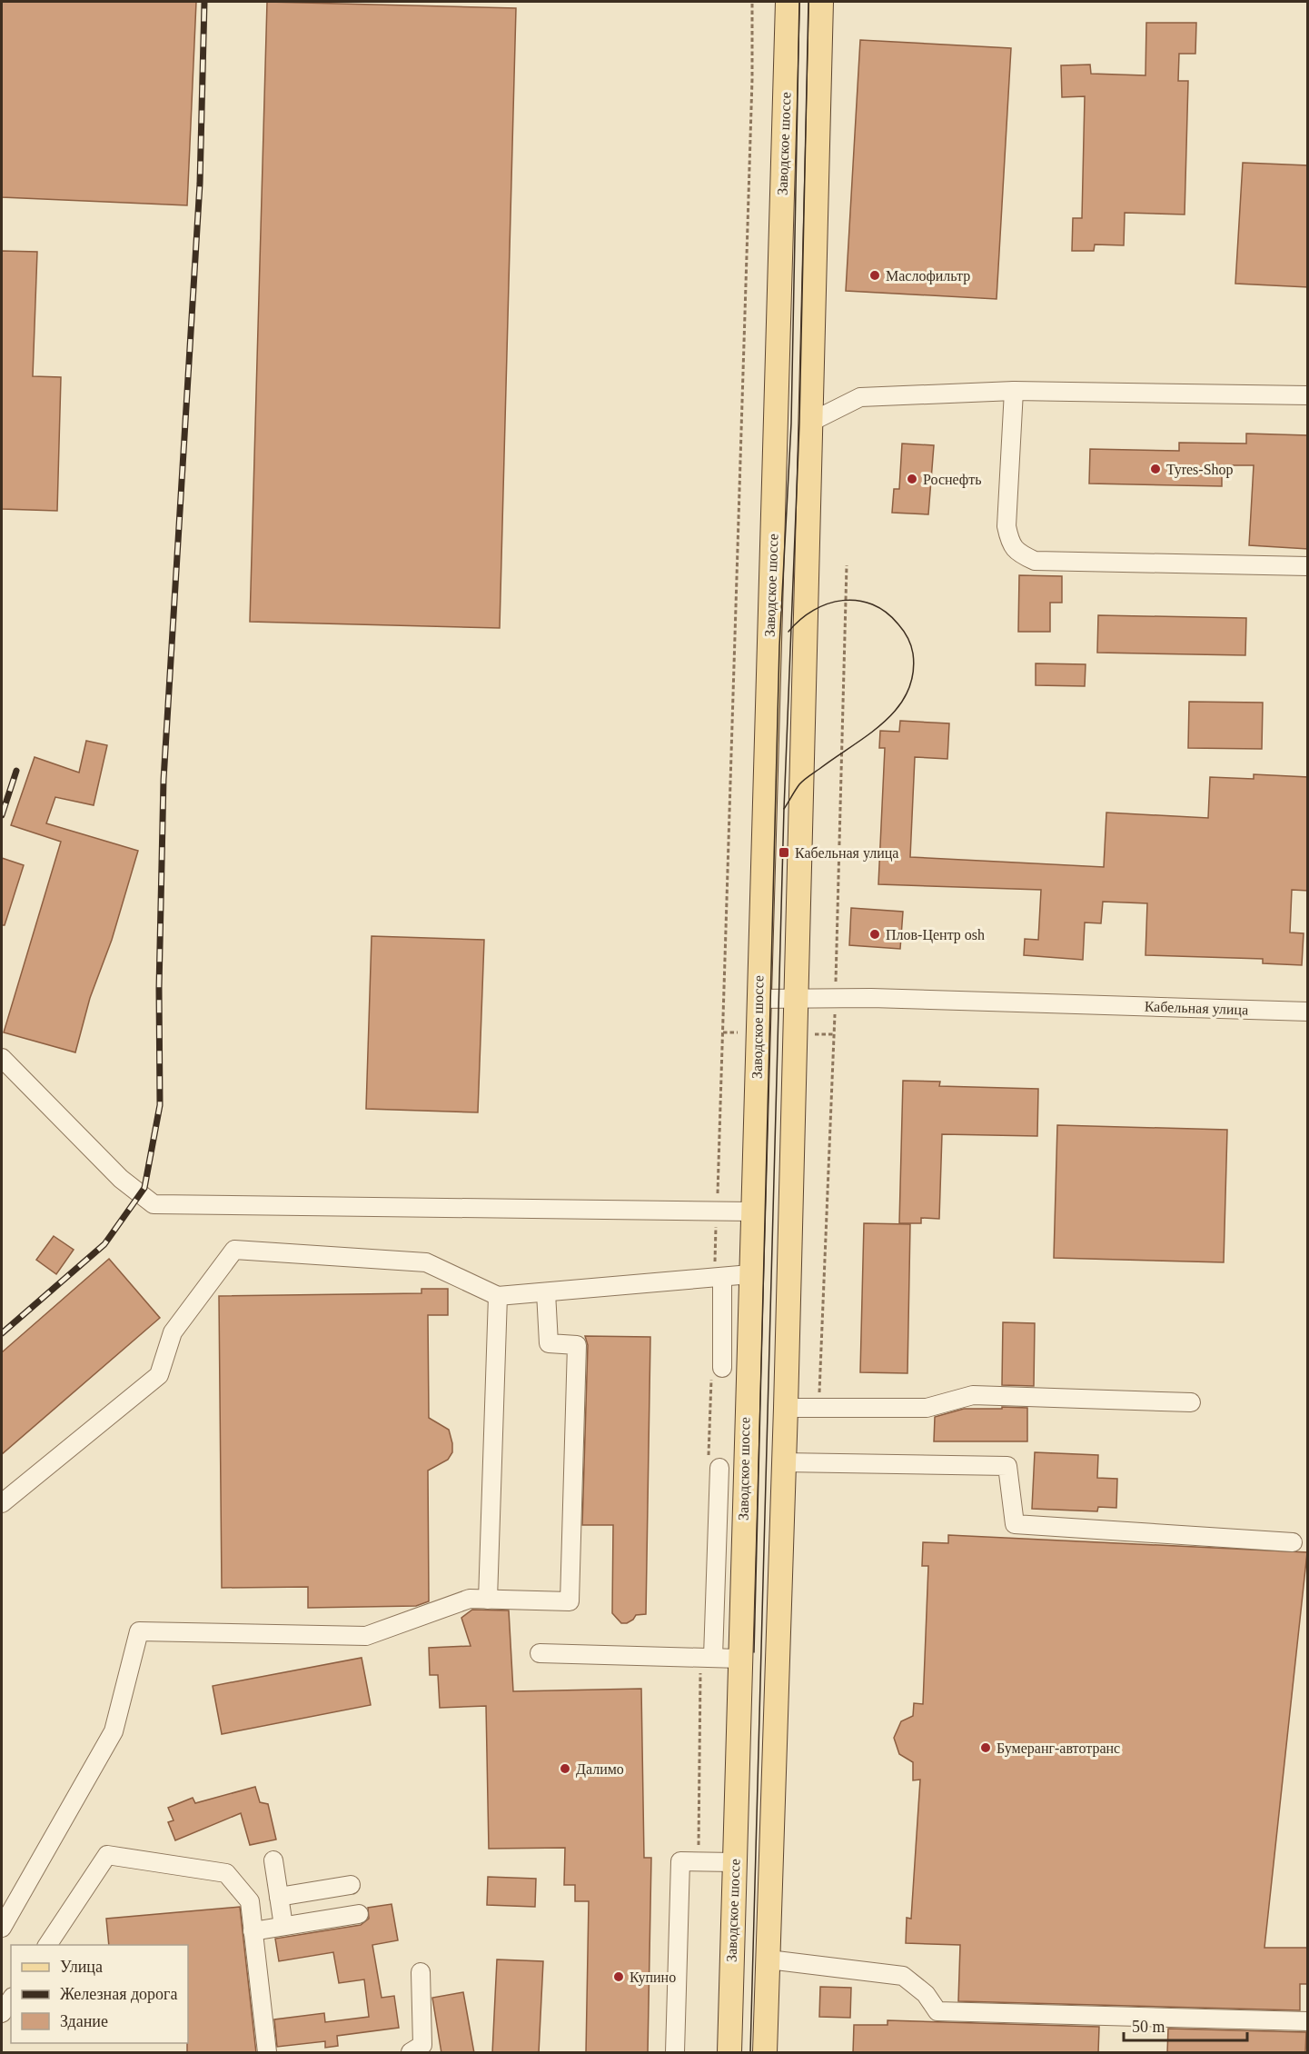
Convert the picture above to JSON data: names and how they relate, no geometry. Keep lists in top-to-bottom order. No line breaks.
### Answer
{"streets":{"main road":["Заводское шоссе"],"street":["Кабельная улица"]},"crossings":[["Заводское шоссе","Кабельная улица"]],"places":{"other":["Маслофильтр","Tyres-Shop","Роснефть","Плов-Центр osh","Бумеранг-автотранс","Далимо","Купино"],"transit":["Кабельная улица"]},"legend":["Улица","Железная дорога","Здание"],"scale_bar":"50 m"}
